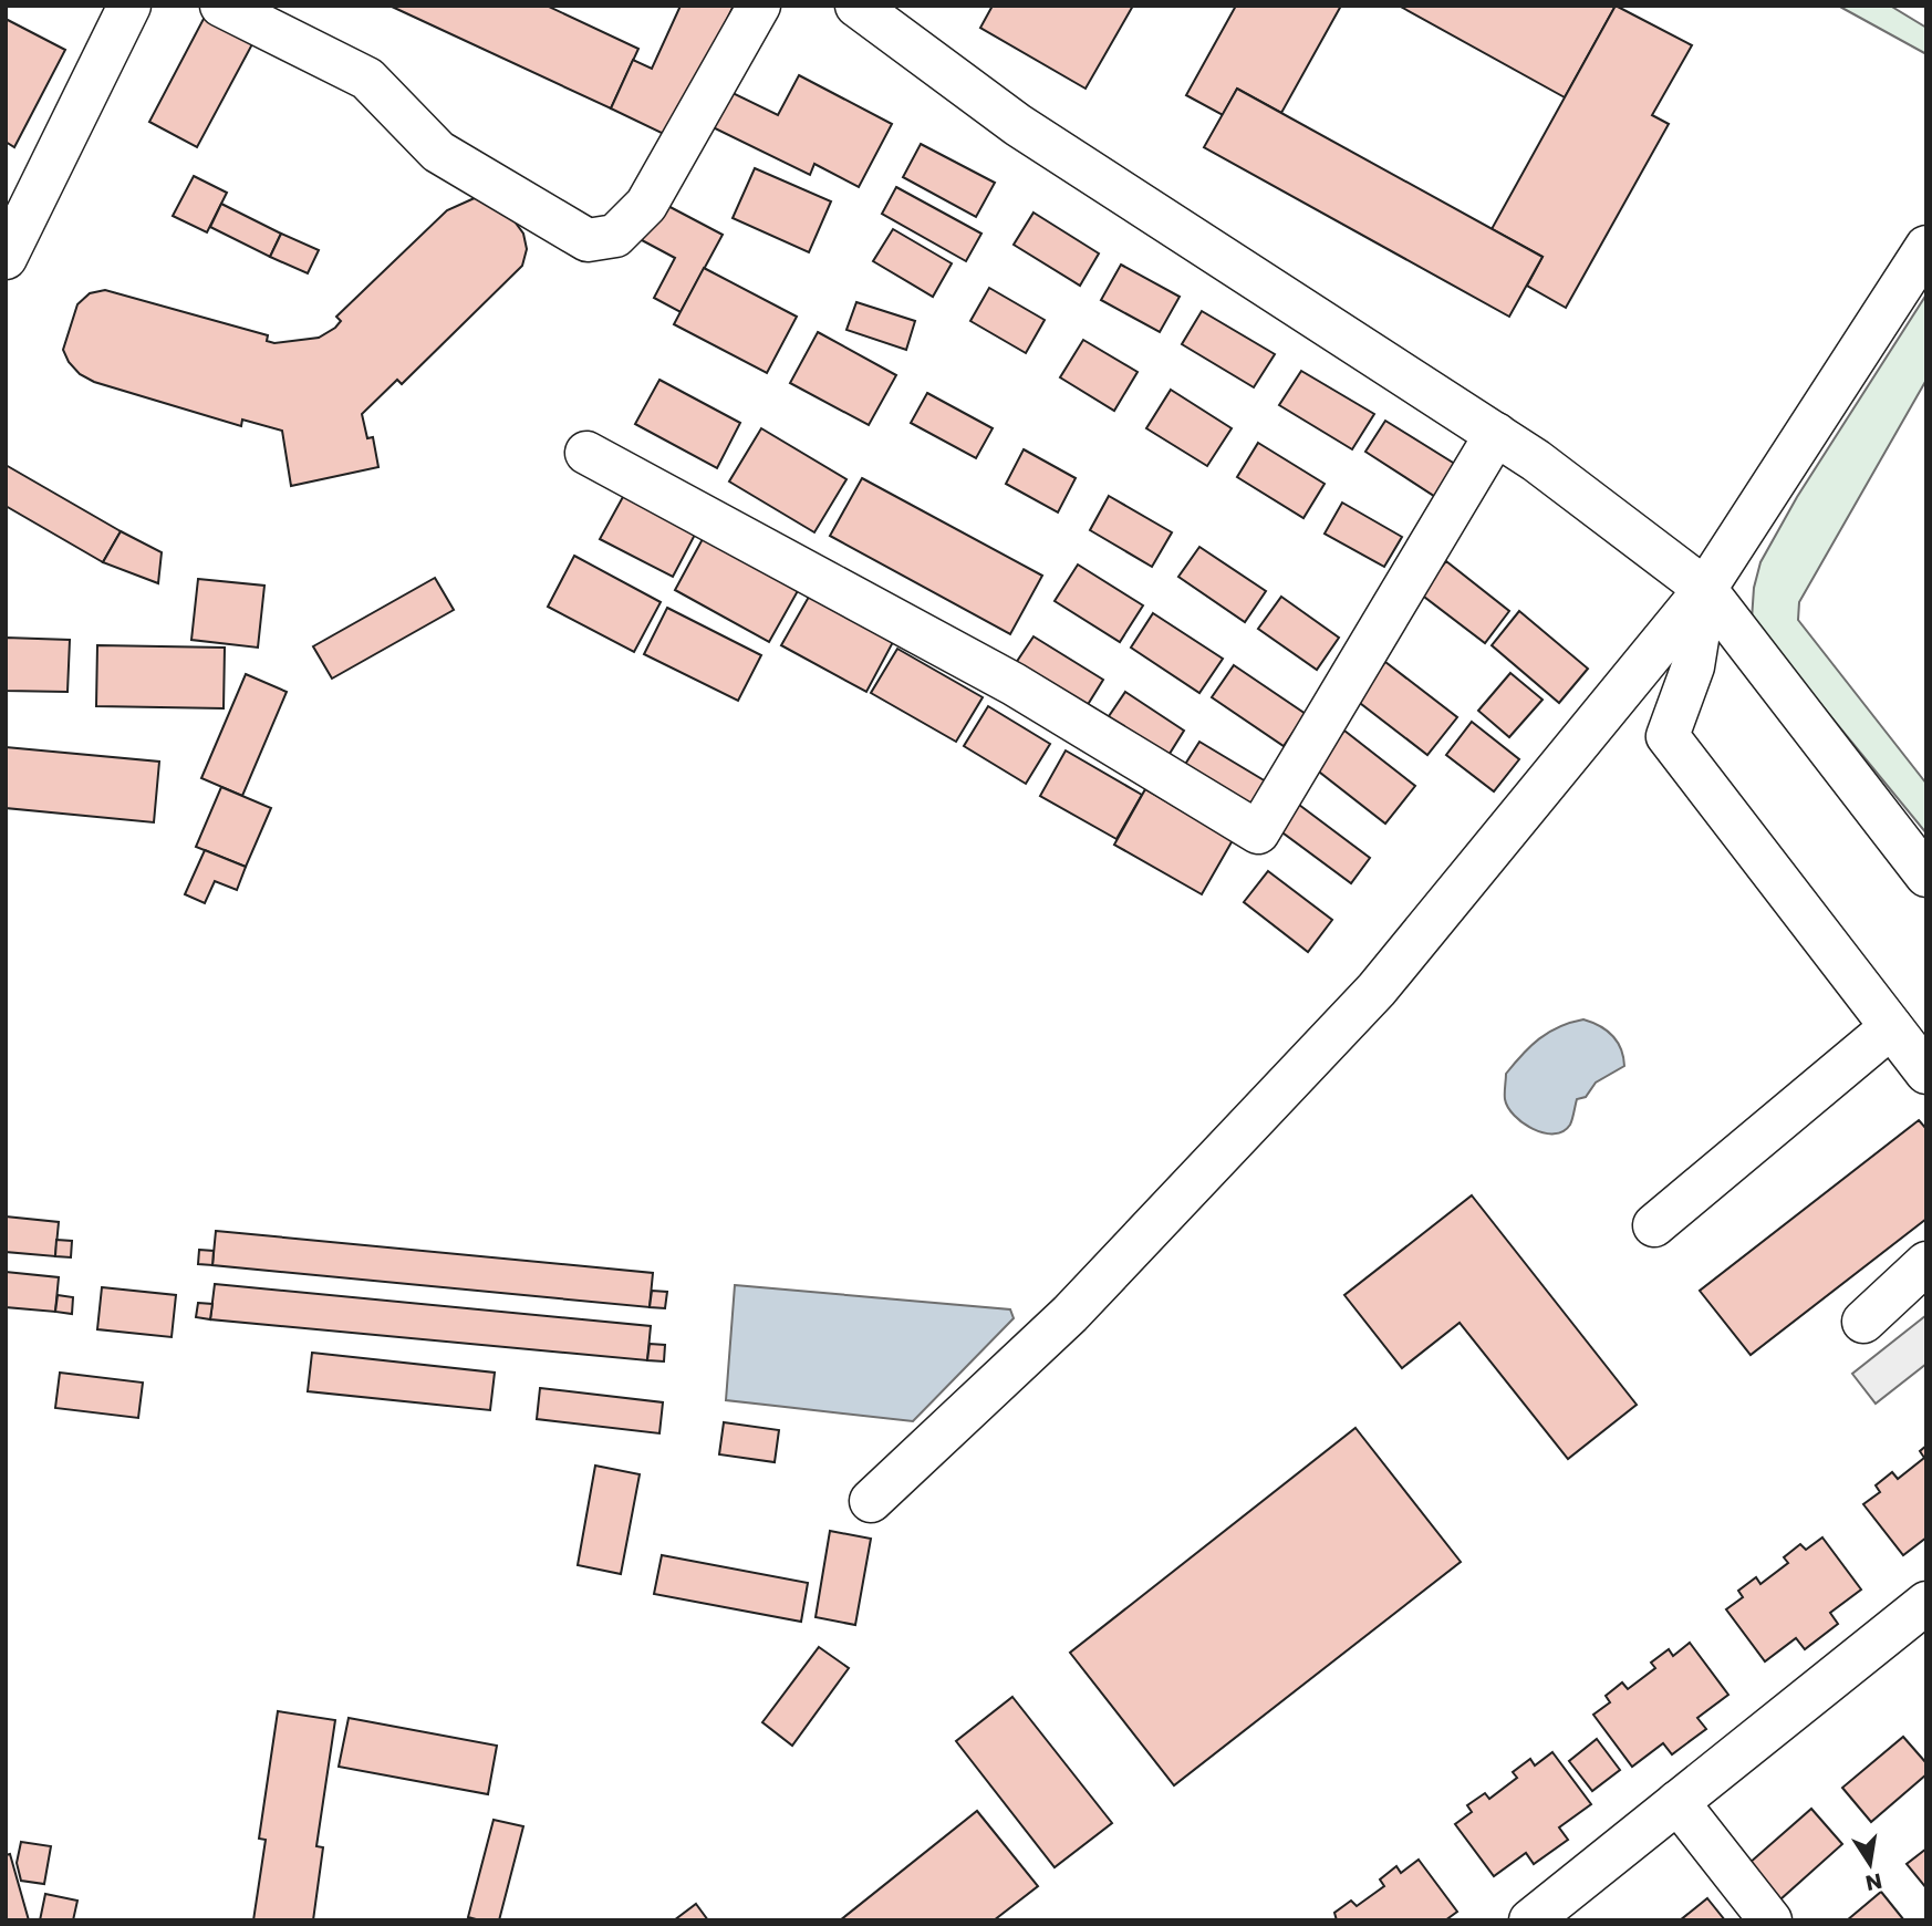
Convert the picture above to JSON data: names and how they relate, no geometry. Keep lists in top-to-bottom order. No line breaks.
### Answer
{"north":"bottom"}
